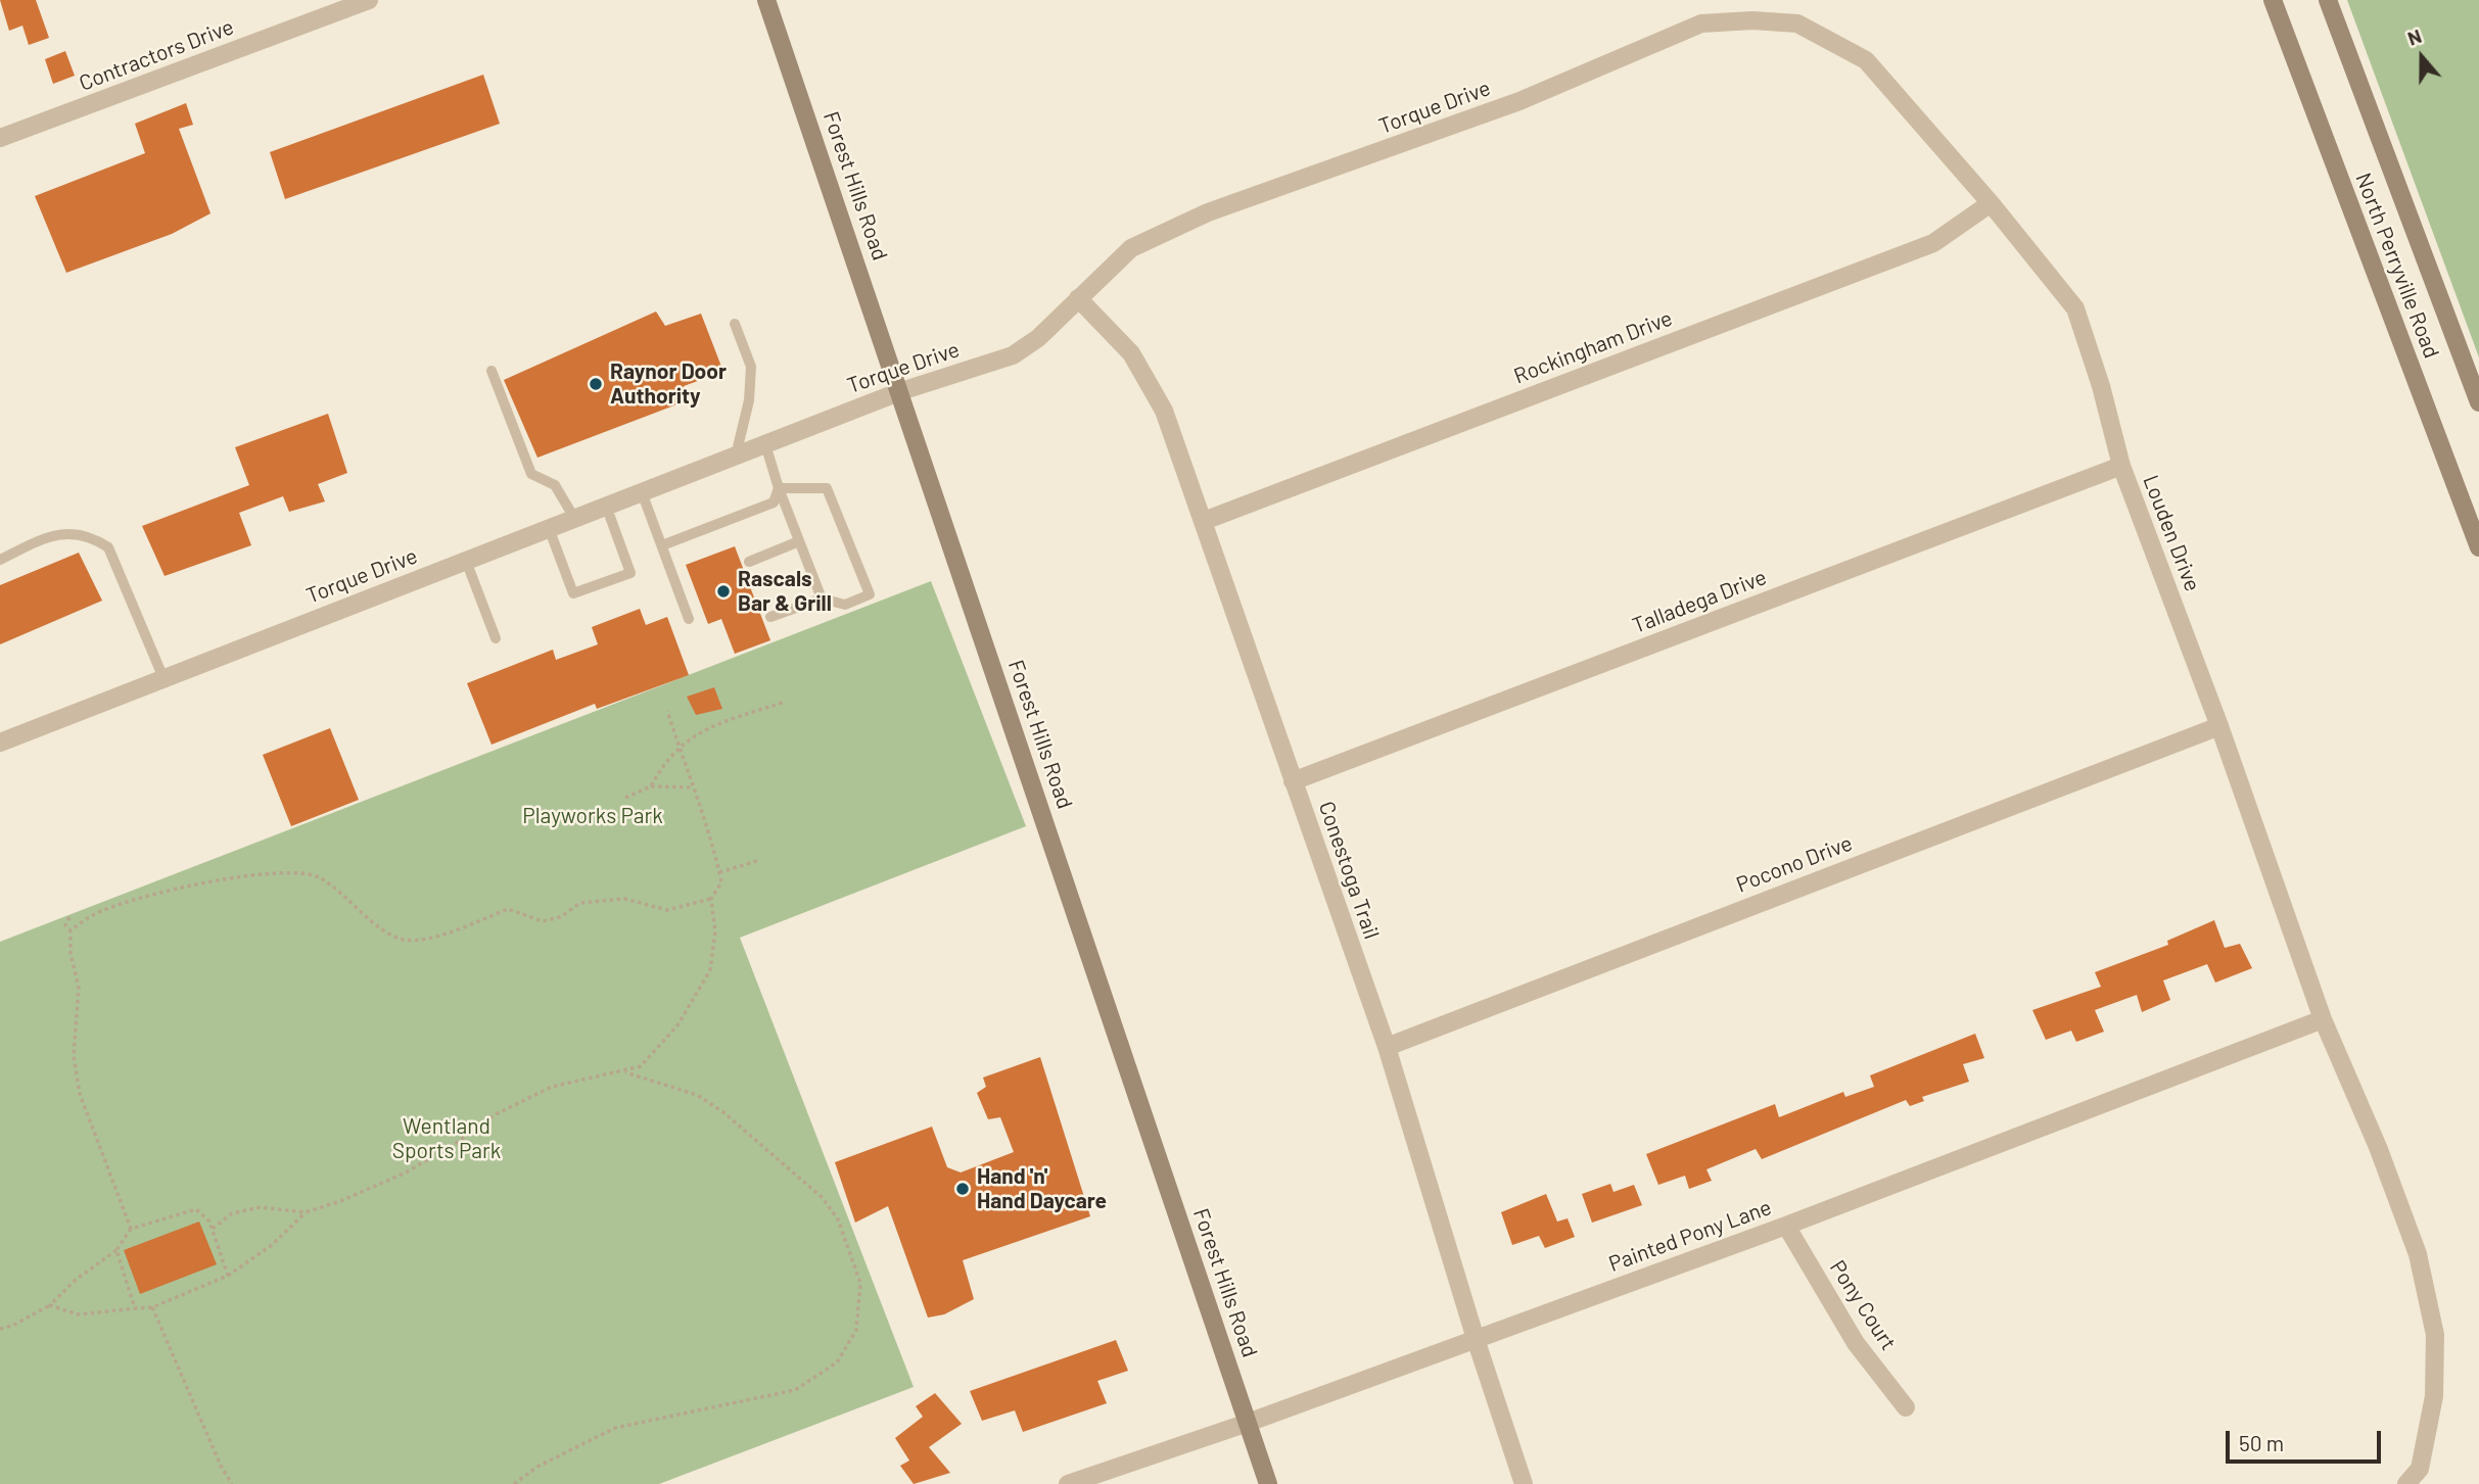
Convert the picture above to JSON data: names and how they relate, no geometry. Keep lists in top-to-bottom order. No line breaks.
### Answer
{"streets":{"street":["Contractors Drive","Torque Drive","Forest Hills Road","North Perryville Road","Rockingham Drive","Louden Drive","Talladega Drive","Pocono Drive","Conestoga Trail","Painted Pony Lane","Pony Court"]},"crossings":[["Torque Drive","Forest Hills Road"],["Torque Drive","Louden Drive"],["Torque Drive","Conestoga Trail"],["Forest Hills Road","Painted Pony Lane"],["Rockingham Drive","Louden Drive"],["Rockingham Drive","Conestoga Trail"],["Louden Drive","Talladega Drive"],["Louden Drive","Pocono Drive"],["Louden Drive","Painted Pony Lane"],["Talladega Drive","Conestoga Trail"],["Pocono Drive","Conestoga Trail"],["Conestoga Trail","Painted Pony Lane"],["Painted Pony Lane","Pony Court"]],"parks":["Playworks Park","Wentland Sports Park"],"places":["Raynor Door Authority","Rascals Bar & Grill","Hand 'n' Hand Daycare"],"scale_bar":"50 m","north":"top"}
